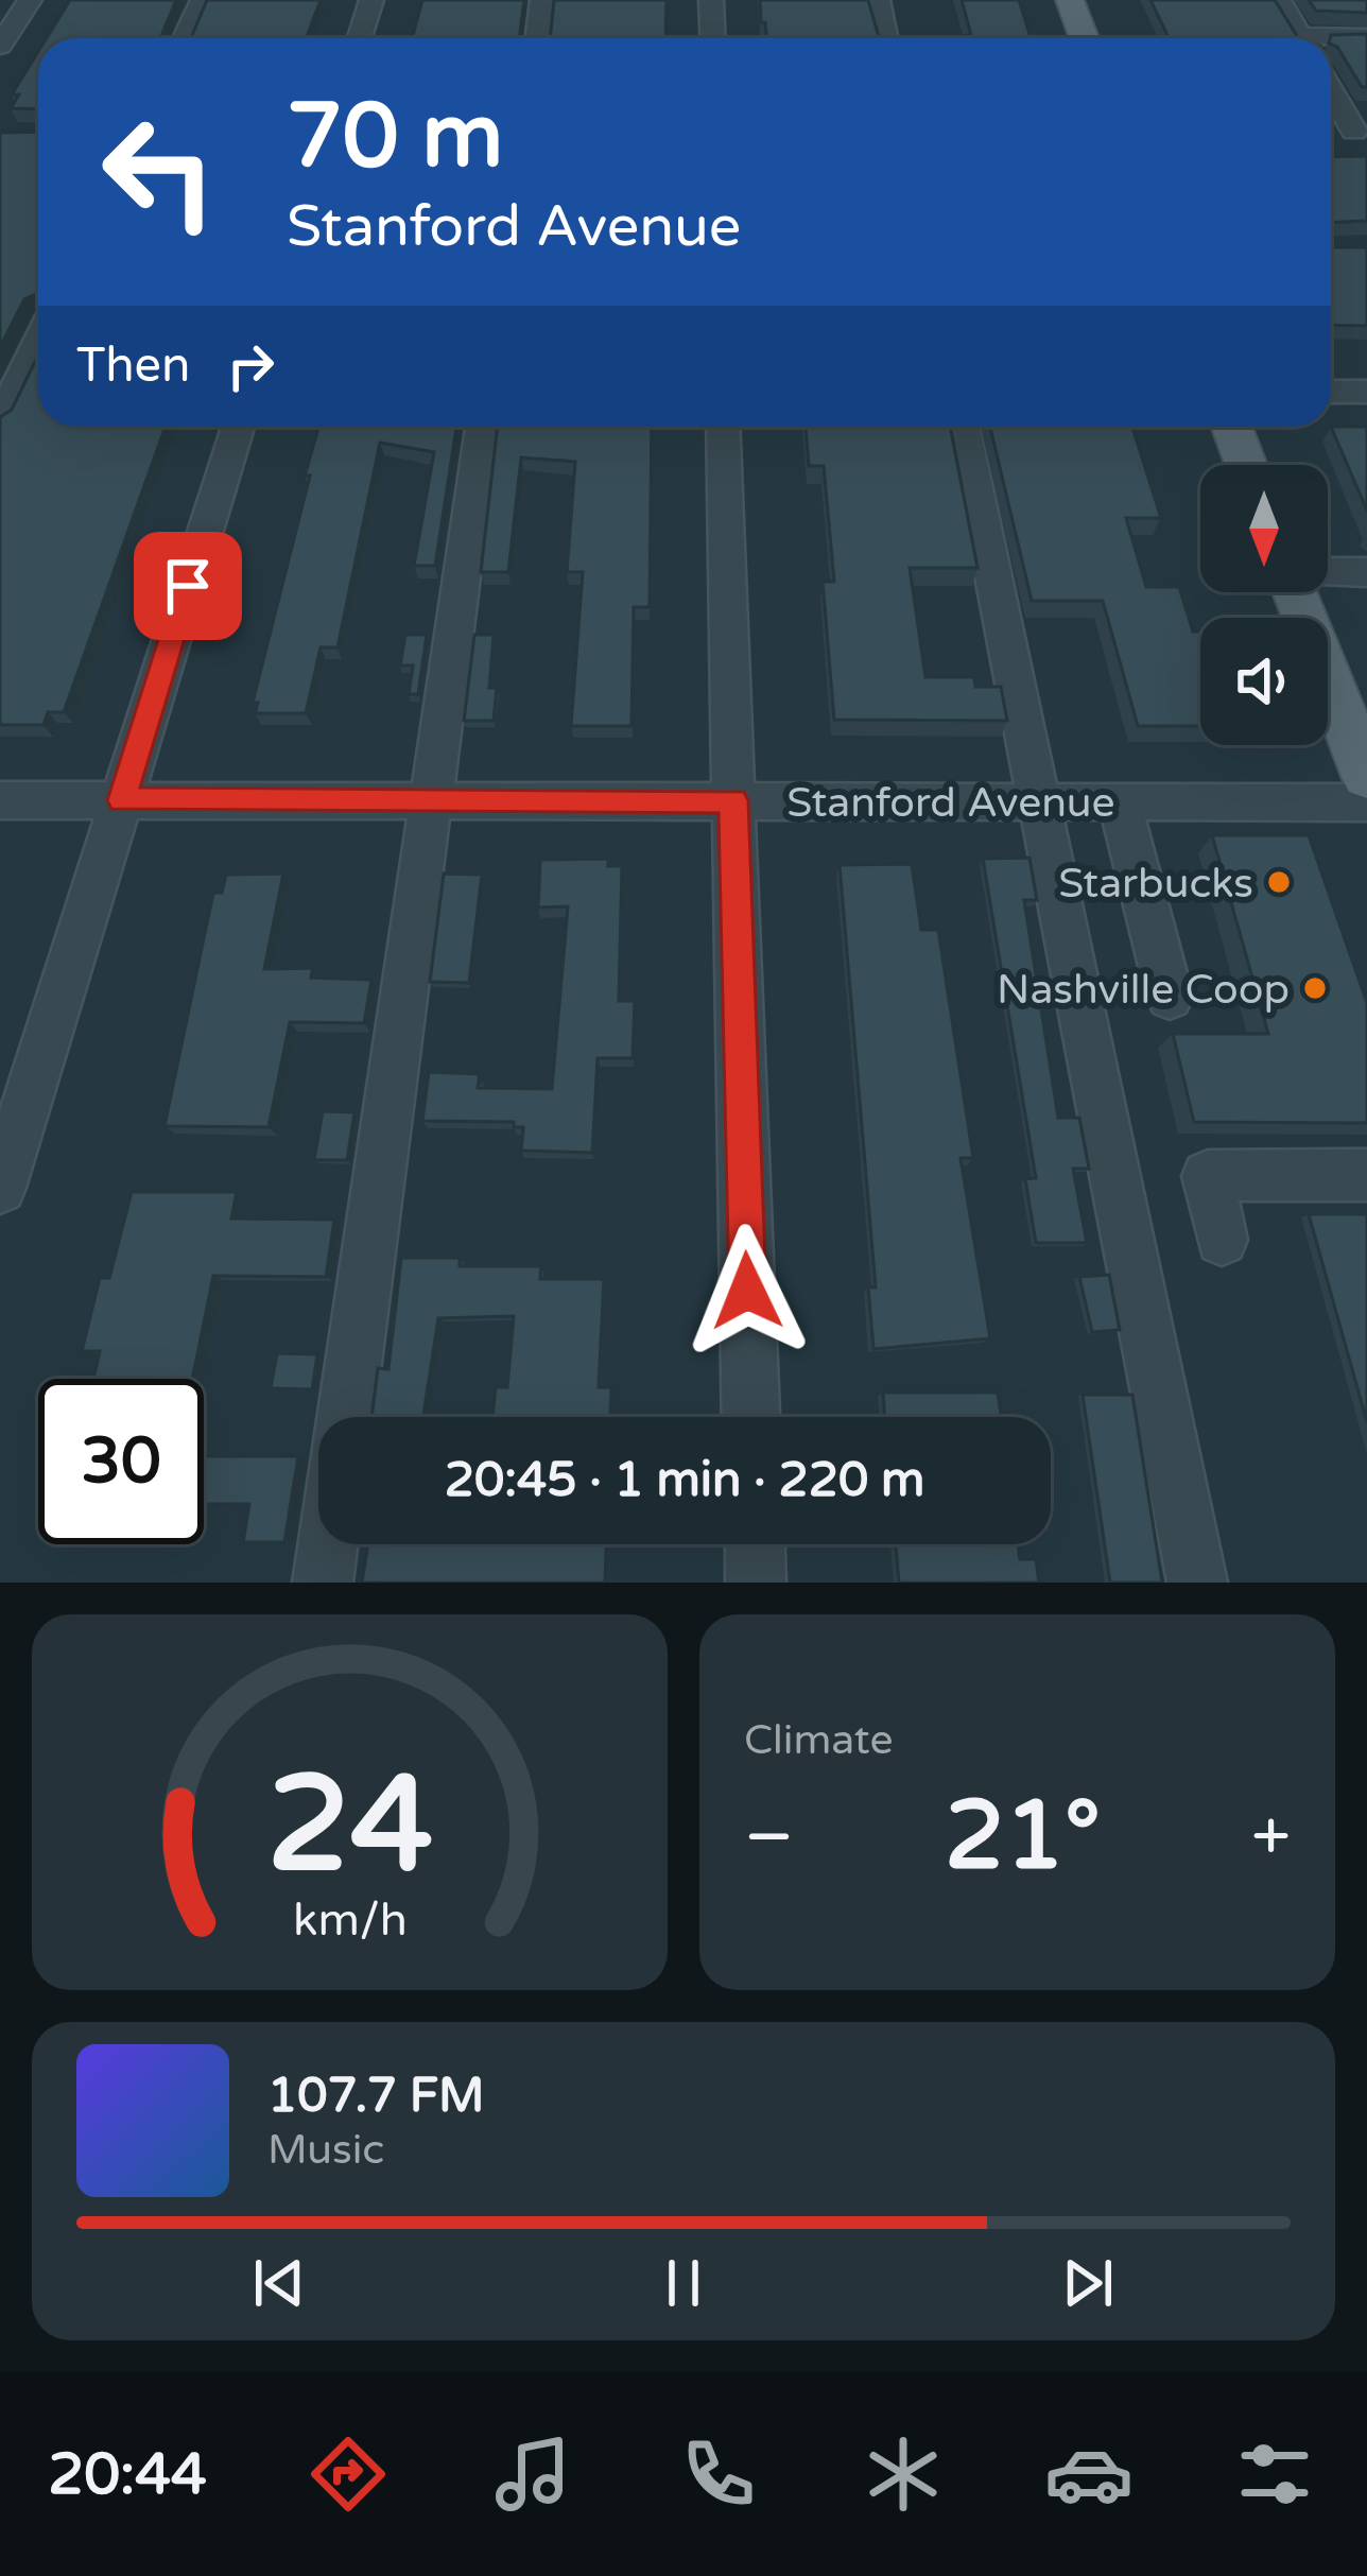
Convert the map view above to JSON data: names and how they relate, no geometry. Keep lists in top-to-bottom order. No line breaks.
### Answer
{"streets":{"street":["Stanford Avenue"]},"places":["Starbucks","Nashville Coop"],"north":"bottom","page":{"turn":["70 m","Stanford Avenue"],"then":"Then","limit":"30","trip":"20:45 · 1 min · 220 m","tile":"Climate","heat":["−","21°","+"],"song":["107.7 FM","Music"],"tabs":"20:44","gauge":["24","km/h"]}}
